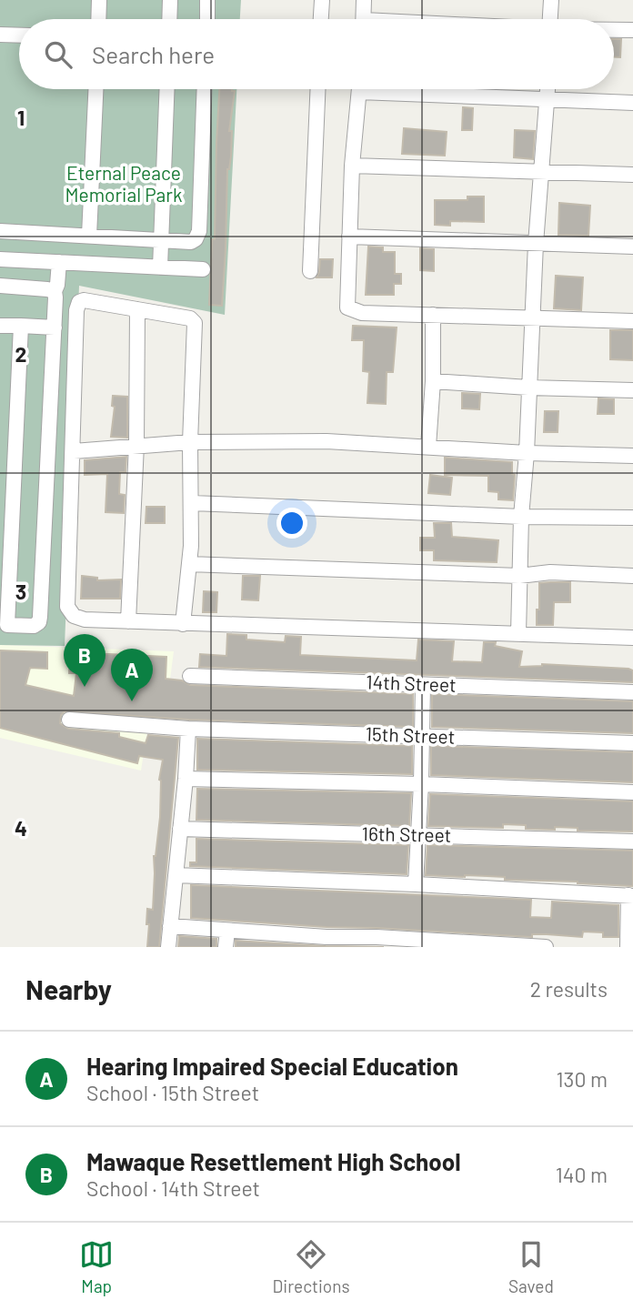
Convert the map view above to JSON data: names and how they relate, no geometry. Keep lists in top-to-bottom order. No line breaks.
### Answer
{"streets":{"street":["14th Street","15th Street","16th Street"]},"parks":["Eternal Peace Memorial Park"],"page":{"search":"Search here","pins":["B","A"],"heading":["Nearby","2 results"],"list":[{"mark":"A","name":"Hearing Impaired Special Education","note":"School · 15th Street","value":"130 m"},{"mark":"B","name":"Mawaque Resettlement High School","note":"School · 14th Street","value":"140 m"}],"nav":["Map","Directions","Saved"]},"grid":{"rows":["1","2","3","4"]}}
